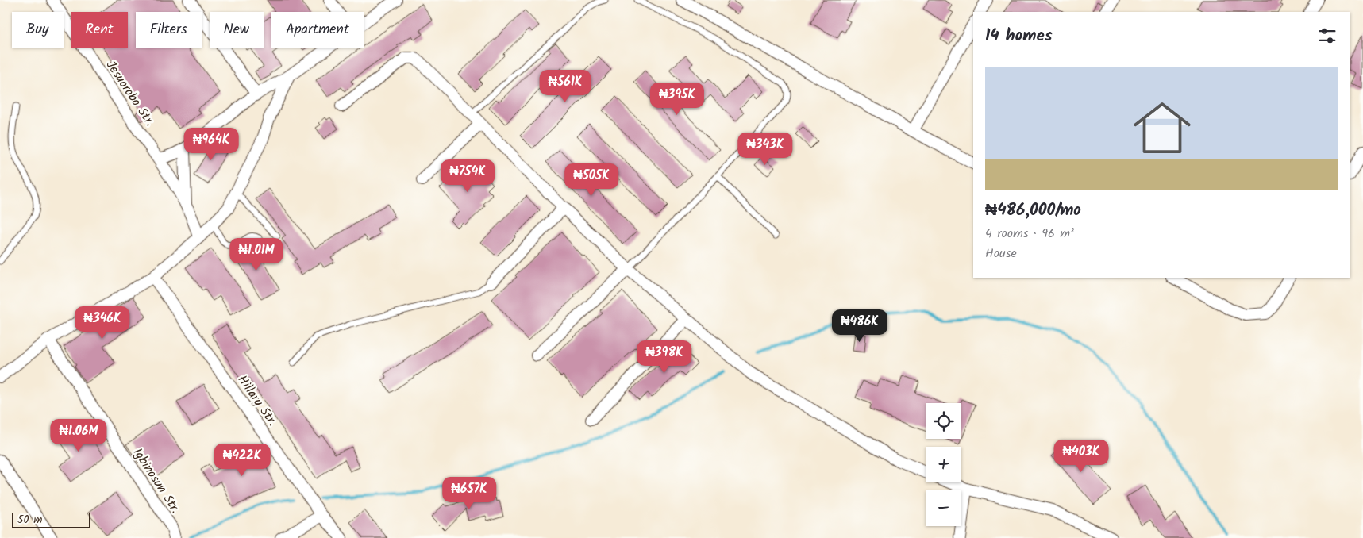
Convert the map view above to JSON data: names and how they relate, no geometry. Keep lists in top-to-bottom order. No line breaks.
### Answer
{"streets":{"street":["Jesuorobo Str.","Hillary Str.","Igbinosun Str."]},"scale_bar":"50 m","page":{"chip":["Buy","Rent","Filters","New","Apartment"],"heading":"14 homes","list":[{"name":"₦486,000/mo","note":"4 rooms · 96 m² · House"}],"price":["₦561K","₦395K","₦964K","₦343K","₦754K","₦505K","₦1.01M","₦346K","₦486K","₦398K","₦1.06M","₦403K","₦422K","₦657K"],"map_buttons":["+","−"],"scale":"50 m"}}
